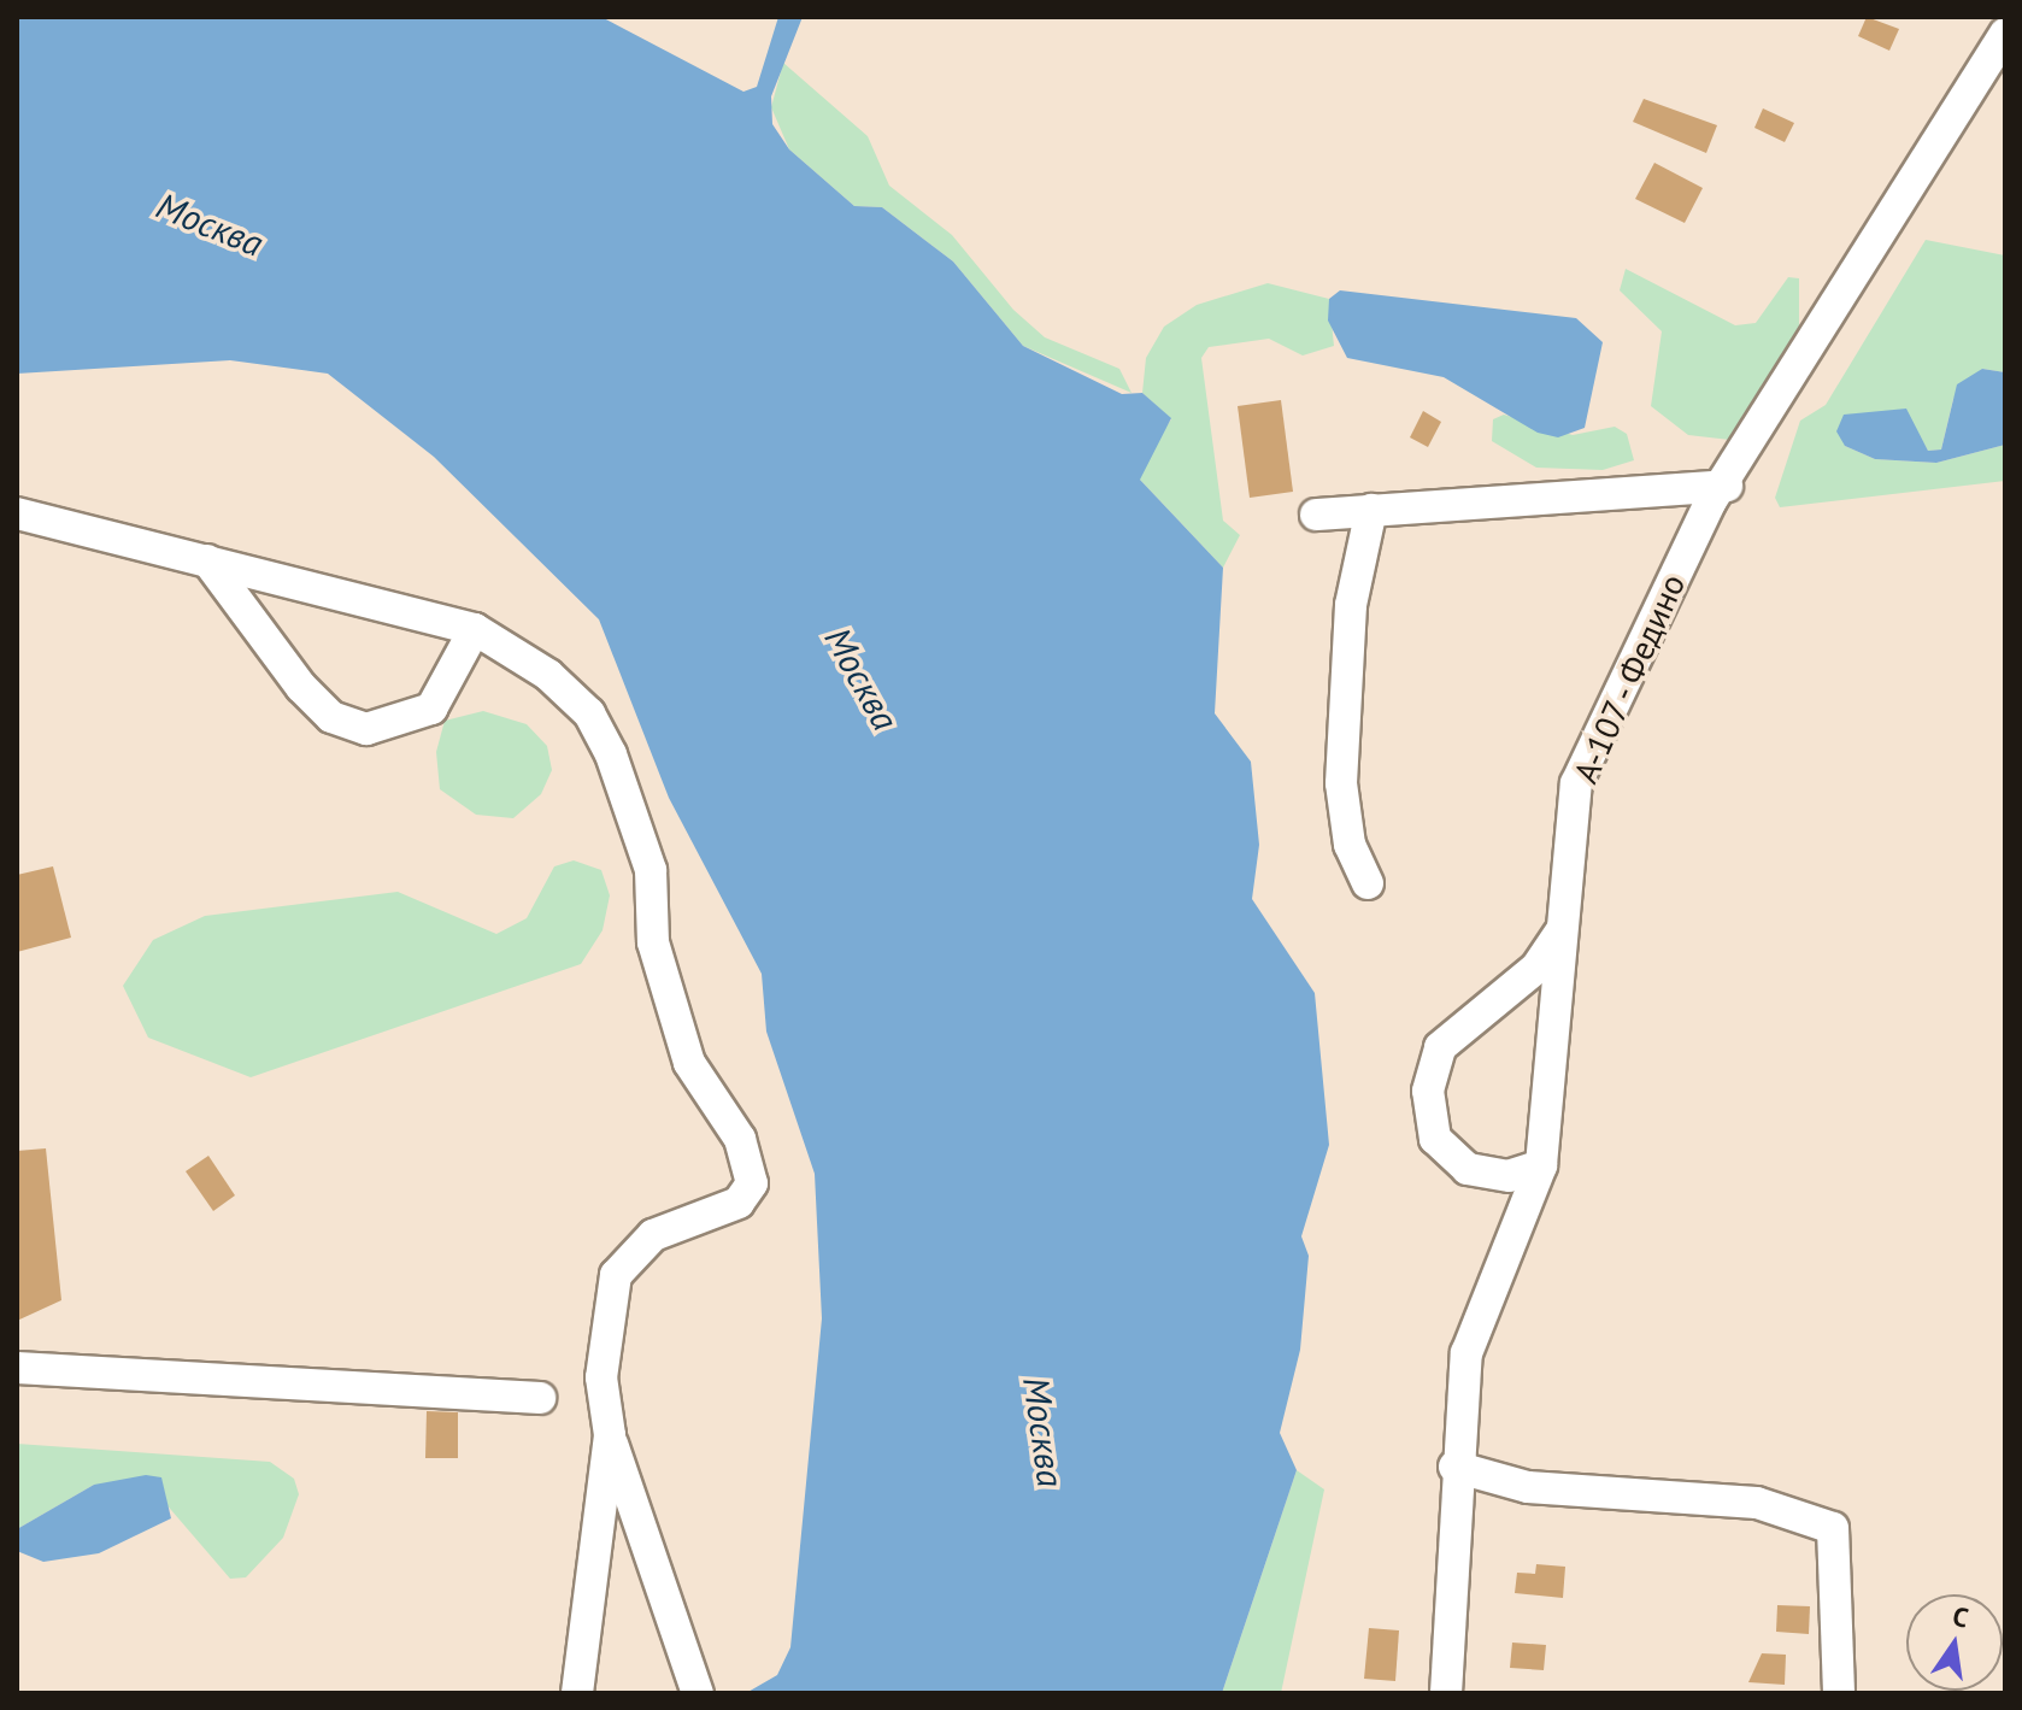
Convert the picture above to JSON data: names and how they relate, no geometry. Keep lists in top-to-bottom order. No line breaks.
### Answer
{"streets":{"street":["А-107 - Федино"]},"water":["Москва"],"north":"top"}
